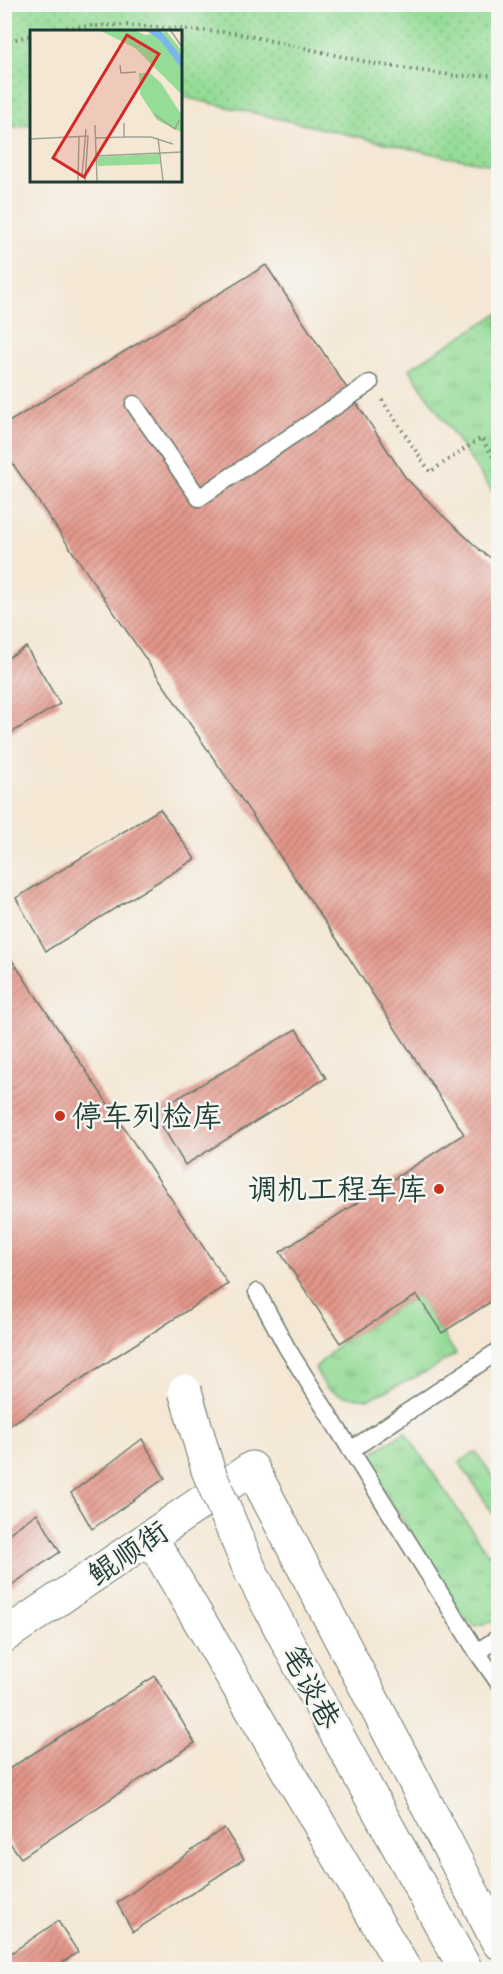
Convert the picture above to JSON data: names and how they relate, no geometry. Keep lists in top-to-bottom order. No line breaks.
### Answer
{"streets":{"street":["鲲顺街","笔谈巷"]},"crossings":[["鲲顺街","笔谈巷"]],"places":["停车列检库","调机工程车库"]}
